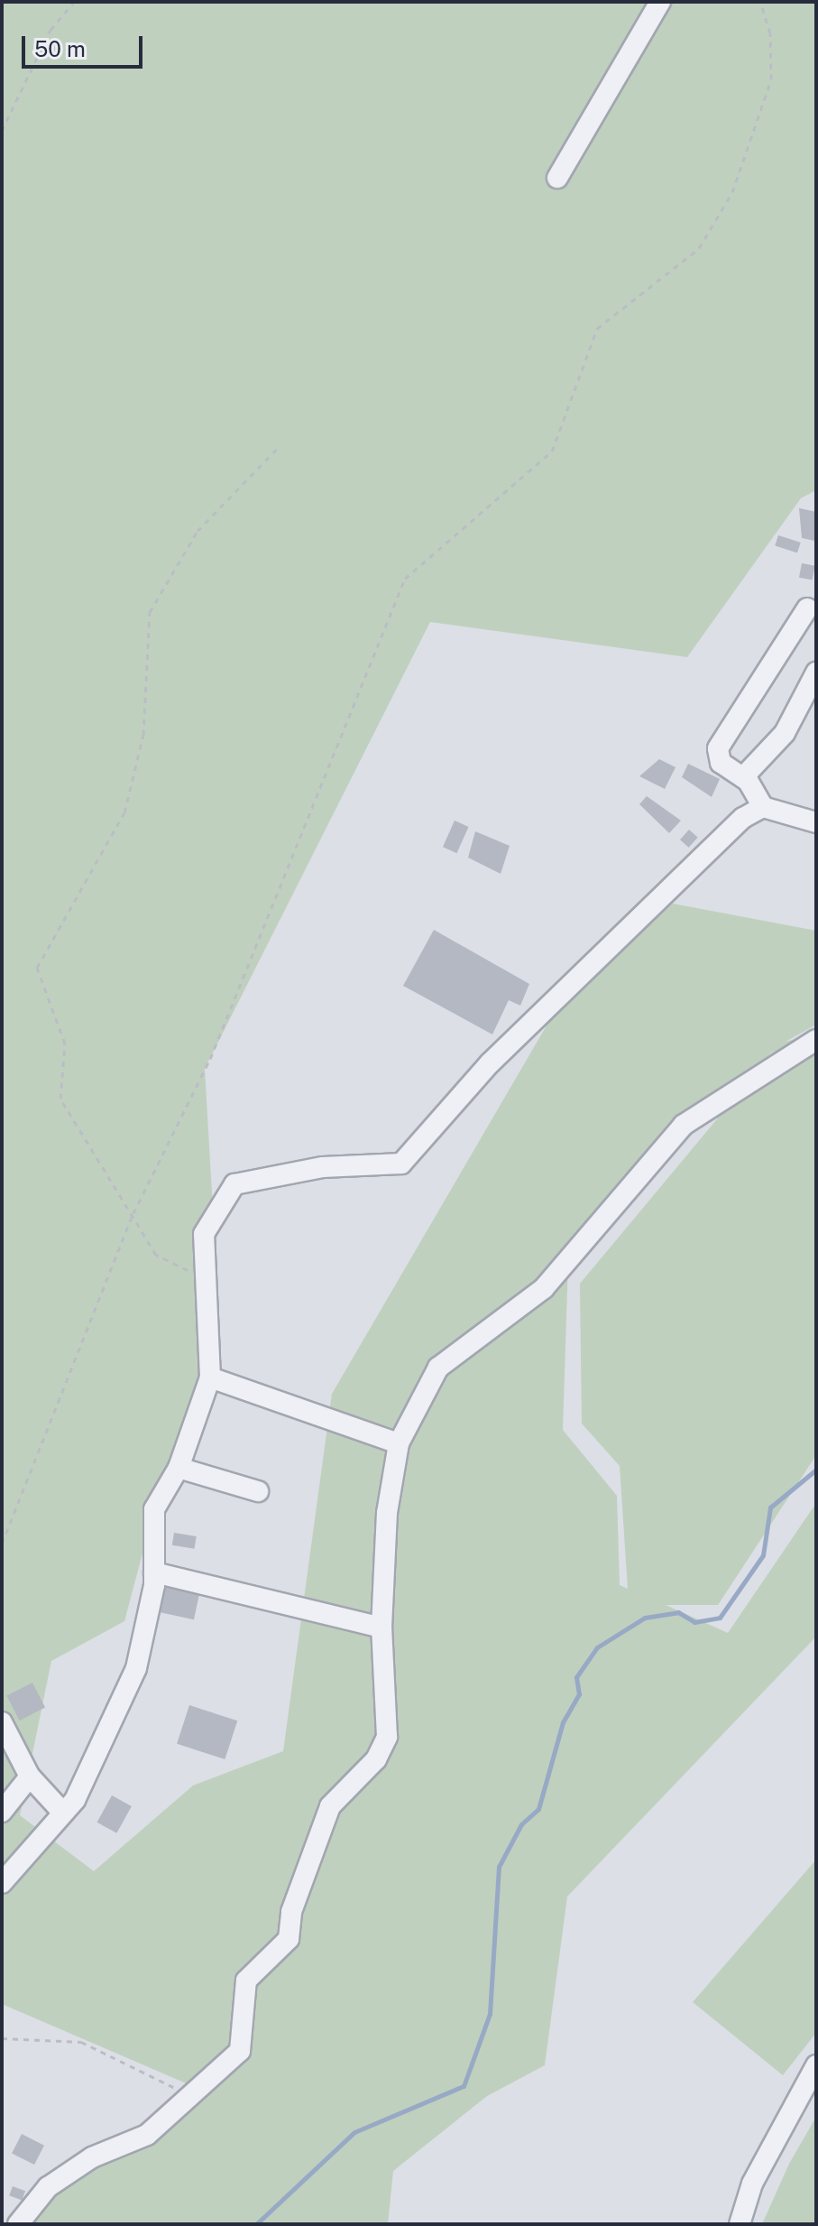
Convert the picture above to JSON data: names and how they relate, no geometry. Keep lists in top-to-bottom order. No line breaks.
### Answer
{"scale_bar":"50 m"}
